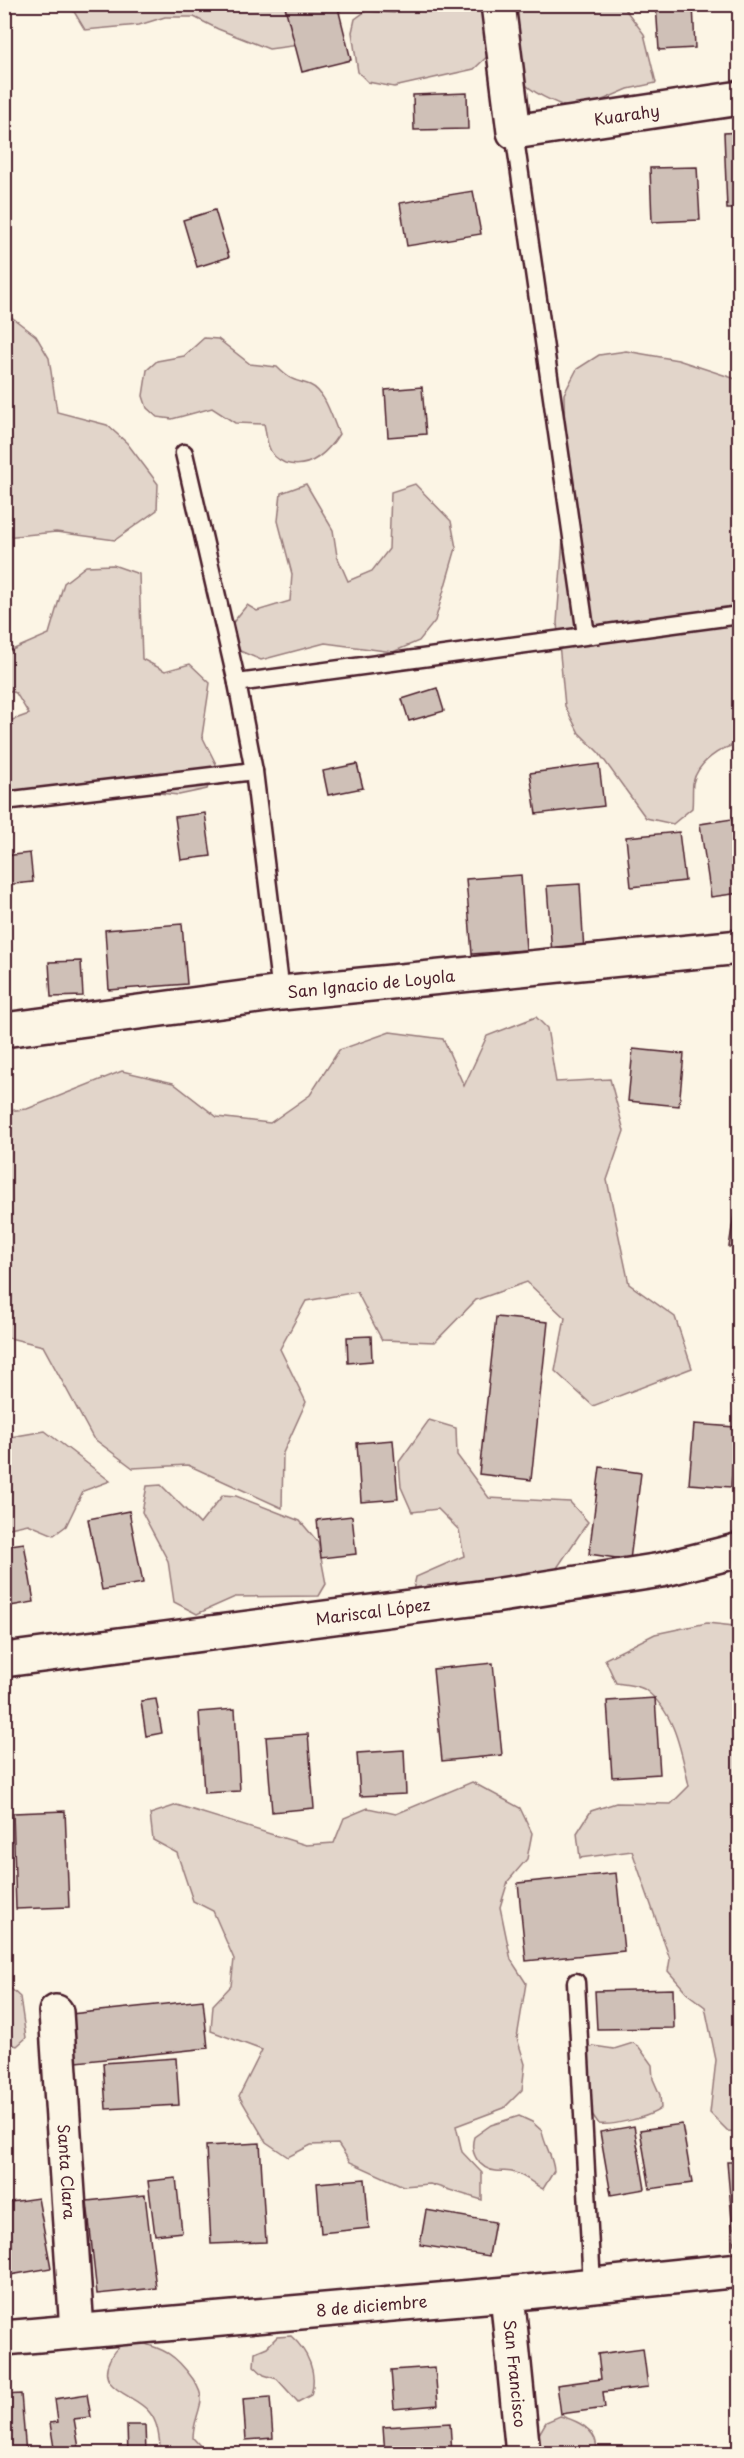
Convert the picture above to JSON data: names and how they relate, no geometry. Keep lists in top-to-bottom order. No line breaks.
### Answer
{"streets":{"street":["Kuarahy","San Ignacio de Loyola","Mariscal López","Santa Clara","8 de diciembre","San Francisco"]},"crossings":[["Santa Clara","8 de diciembre"],["8 de diciembre","San Francisco"]]}
